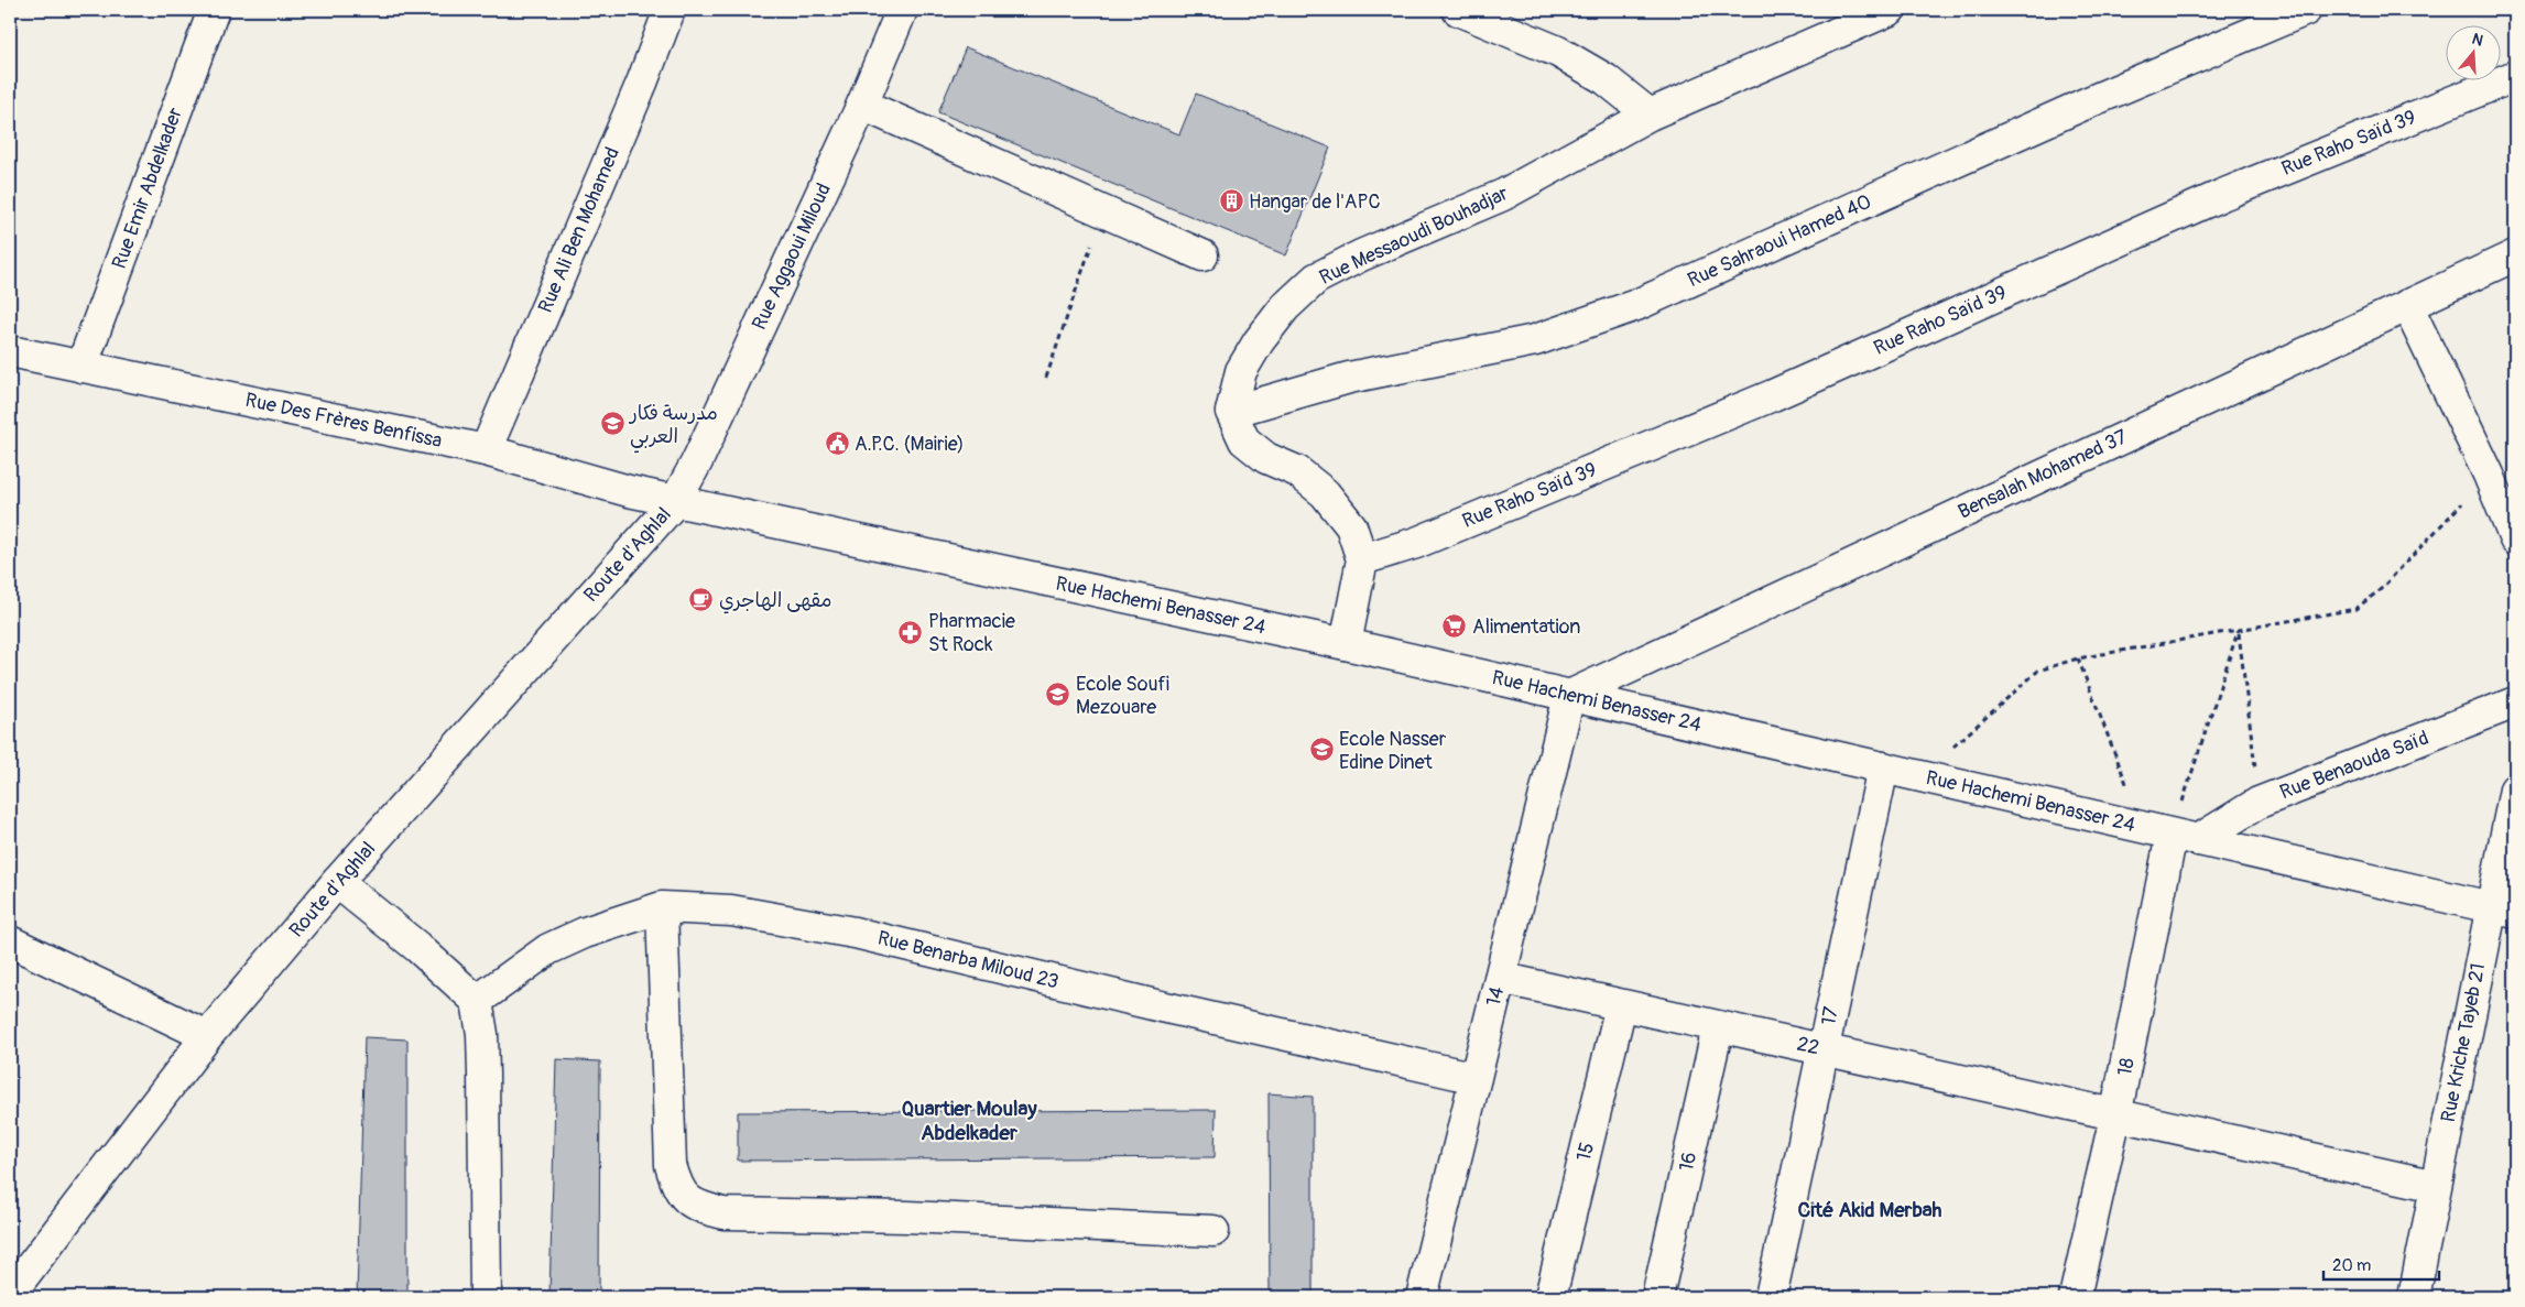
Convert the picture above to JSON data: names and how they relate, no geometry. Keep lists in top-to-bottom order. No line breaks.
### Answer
{"streets":{"street":["Rue Raho Saïd 39","Rue Emir Abdelkader","Rue Ali Ben Mohamed","Rue Messaoudi Bouhadjar","Rue Sahraoui Hamed 40","Rue Aggaoui Miloud","Rue Des Frères Benfissa","Bensalah Mohamed 37","Route d'Aghlal","Rue Hachemi Benasser 24","Rue Benaouda Saïd","Rue Benarba Miloud 23","14","17","Rue Kriche Tayeb 21","22","18","15","16"]},"crossings":[["Rue Emir Abdelkader","Rue Des Frères Benfissa"],["Rue Ali Ben Mohamed","Rue Des Frères Benfissa"],["Rue Messaoudi Bouhadjar","Rue Sahraoui Hamed 40"],["Rue Aggaoui Miloud","Rue Des Frères Benfissa"],["Rue Aggaoui Miloud","Route d'Aghlal"],["Rue Aggaoui Miloud","Rue Hachemi Benasser 24"],["Rue Des Frères Benfissa","Route d'Aghlal"],["Rue Des Frères Benfissa","Rue Hachemi Benasser 24"],["Bensalah Mohamed 37","Rue Hachemi Benasser 24"],["Bensalah Mohamed 37","14"],["Route d'Aghlal","Rue Hachemi Benasser 24"],["Rue Hachemi Benasser 24","Rue Benaouda Saïd"],["Rue Hachemi Benasser 24","14"],["Rue Hachemi Benasser 24","17"],["Rue Hachemi Benasser 24","Rue Kriche Tayeb 21"],["Rue Hachemi Benasser 24","18"],["Rue Benaouda Saïd","18"],["Rue Benarba Miloud 23","14"],["14","22"],["17","22"],["Rue Kriche Tayeb 21","22"],["22","18"],["22","15"],["22","16"]],"districts":["Quartier Moulay Abdelkader","Cité Akid Merbah"],"places":{"building":["Hangar de l'APC"],"school or university":["مدرسة فكار العربي","Ecole Soufi Mezouare","Ecole Nasser Edine Dinet"],"public building":["A.P.C. (Mairie)"],"cafe":["مقهى الهاجري"],"supermarket":["Alimentation"],"pharmacy":["Pharmacie St Rock"]},"scale_bar":"20 m","north":"top"}
